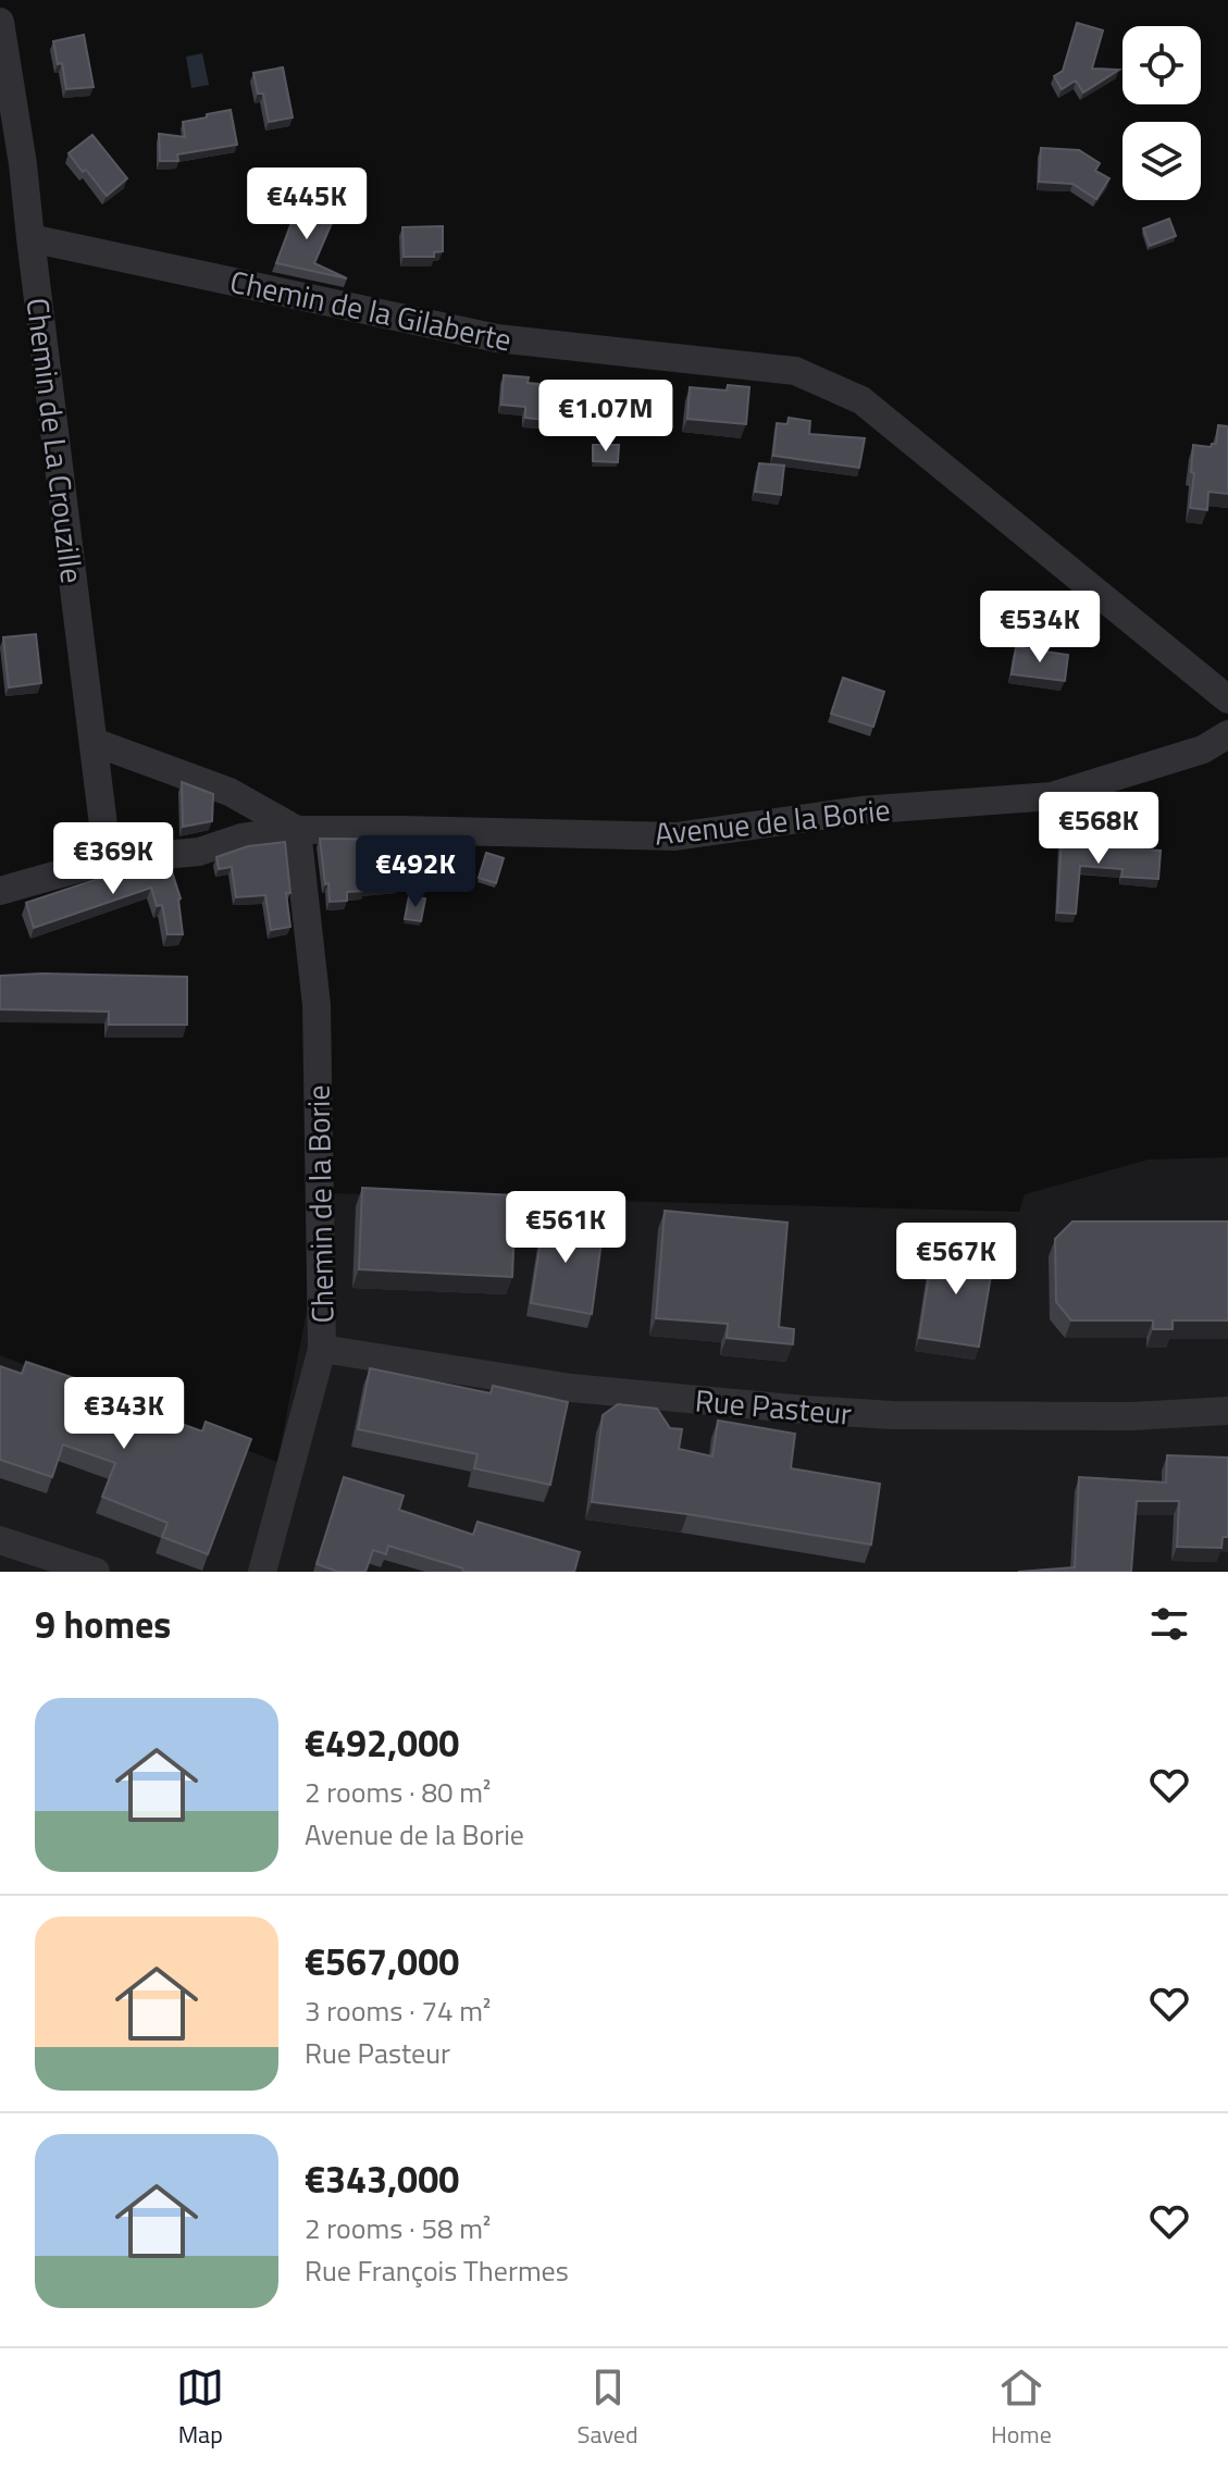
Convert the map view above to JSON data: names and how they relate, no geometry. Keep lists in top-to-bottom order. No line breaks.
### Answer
{"streets":{"street":["Chemin de la Gilaberte","Chemin de La Crouzille","Avenue de la Borie","Chemin de la Borie","Rue Pasteur"]},"crossings":[["Chemin de la Gilaberte","Chemin de La Crouzille"],["Chemin de La Crouzille","Avenue de la Borie"],["Avenue de la Borie","Chemin de la Borie"],["Chemin de la Borie","Rue Pasteur"]],"page":{"price":["€445K","€1.07M","€534K","€568K","€369K","€492K","€561K","€567K","€343K"],"heading":"9 homes","list":[{"name":"€492,000","note":"2 rooms · 80 m² · Avenue de la Borie"},{"name":"€567,000","note":"3 rooms · 74 m² · Rue Pasteur"},{"name":"€343,000","note":"2 rooms · 58 m² · Rue François Thermes"}],"tabs":["Map","Saved","Home"]}}
